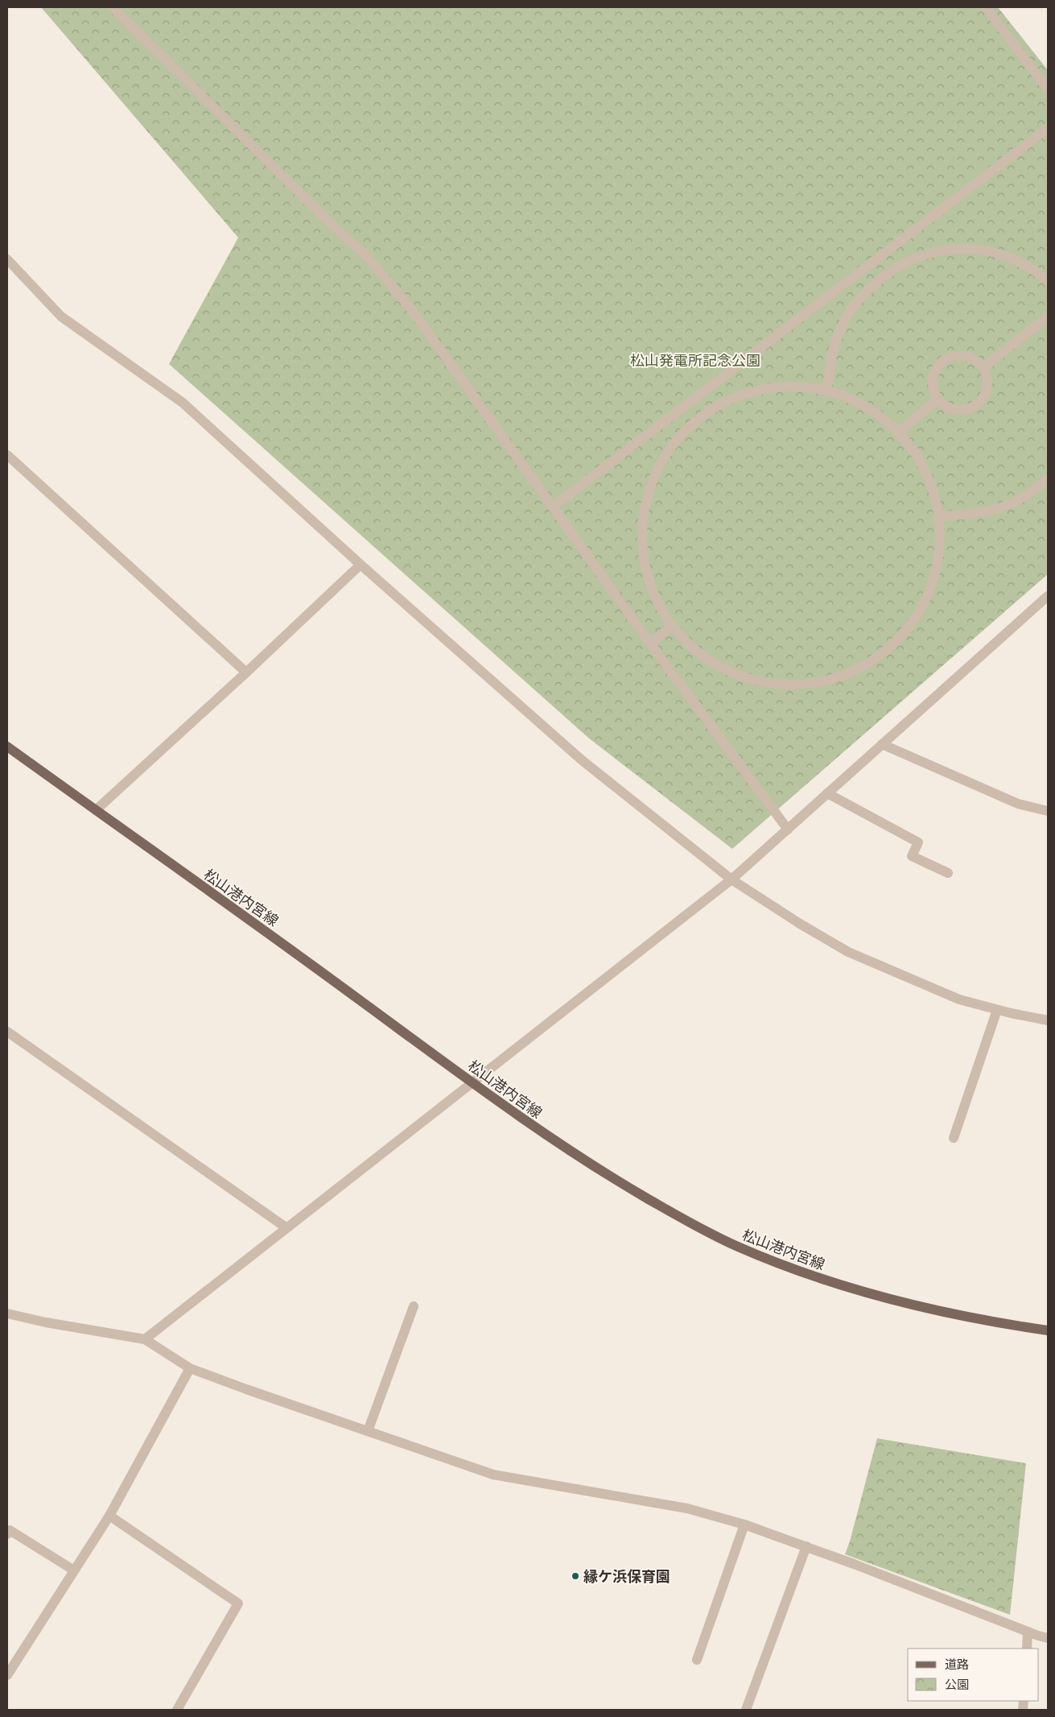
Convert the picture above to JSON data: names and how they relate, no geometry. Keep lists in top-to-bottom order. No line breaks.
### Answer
{"streets":{"main road":["松山港内宮線"]},"parks":["松山発電所記念公園"],"places":["縁ケ浜保育園"],"legend":["道路","公園"]}
